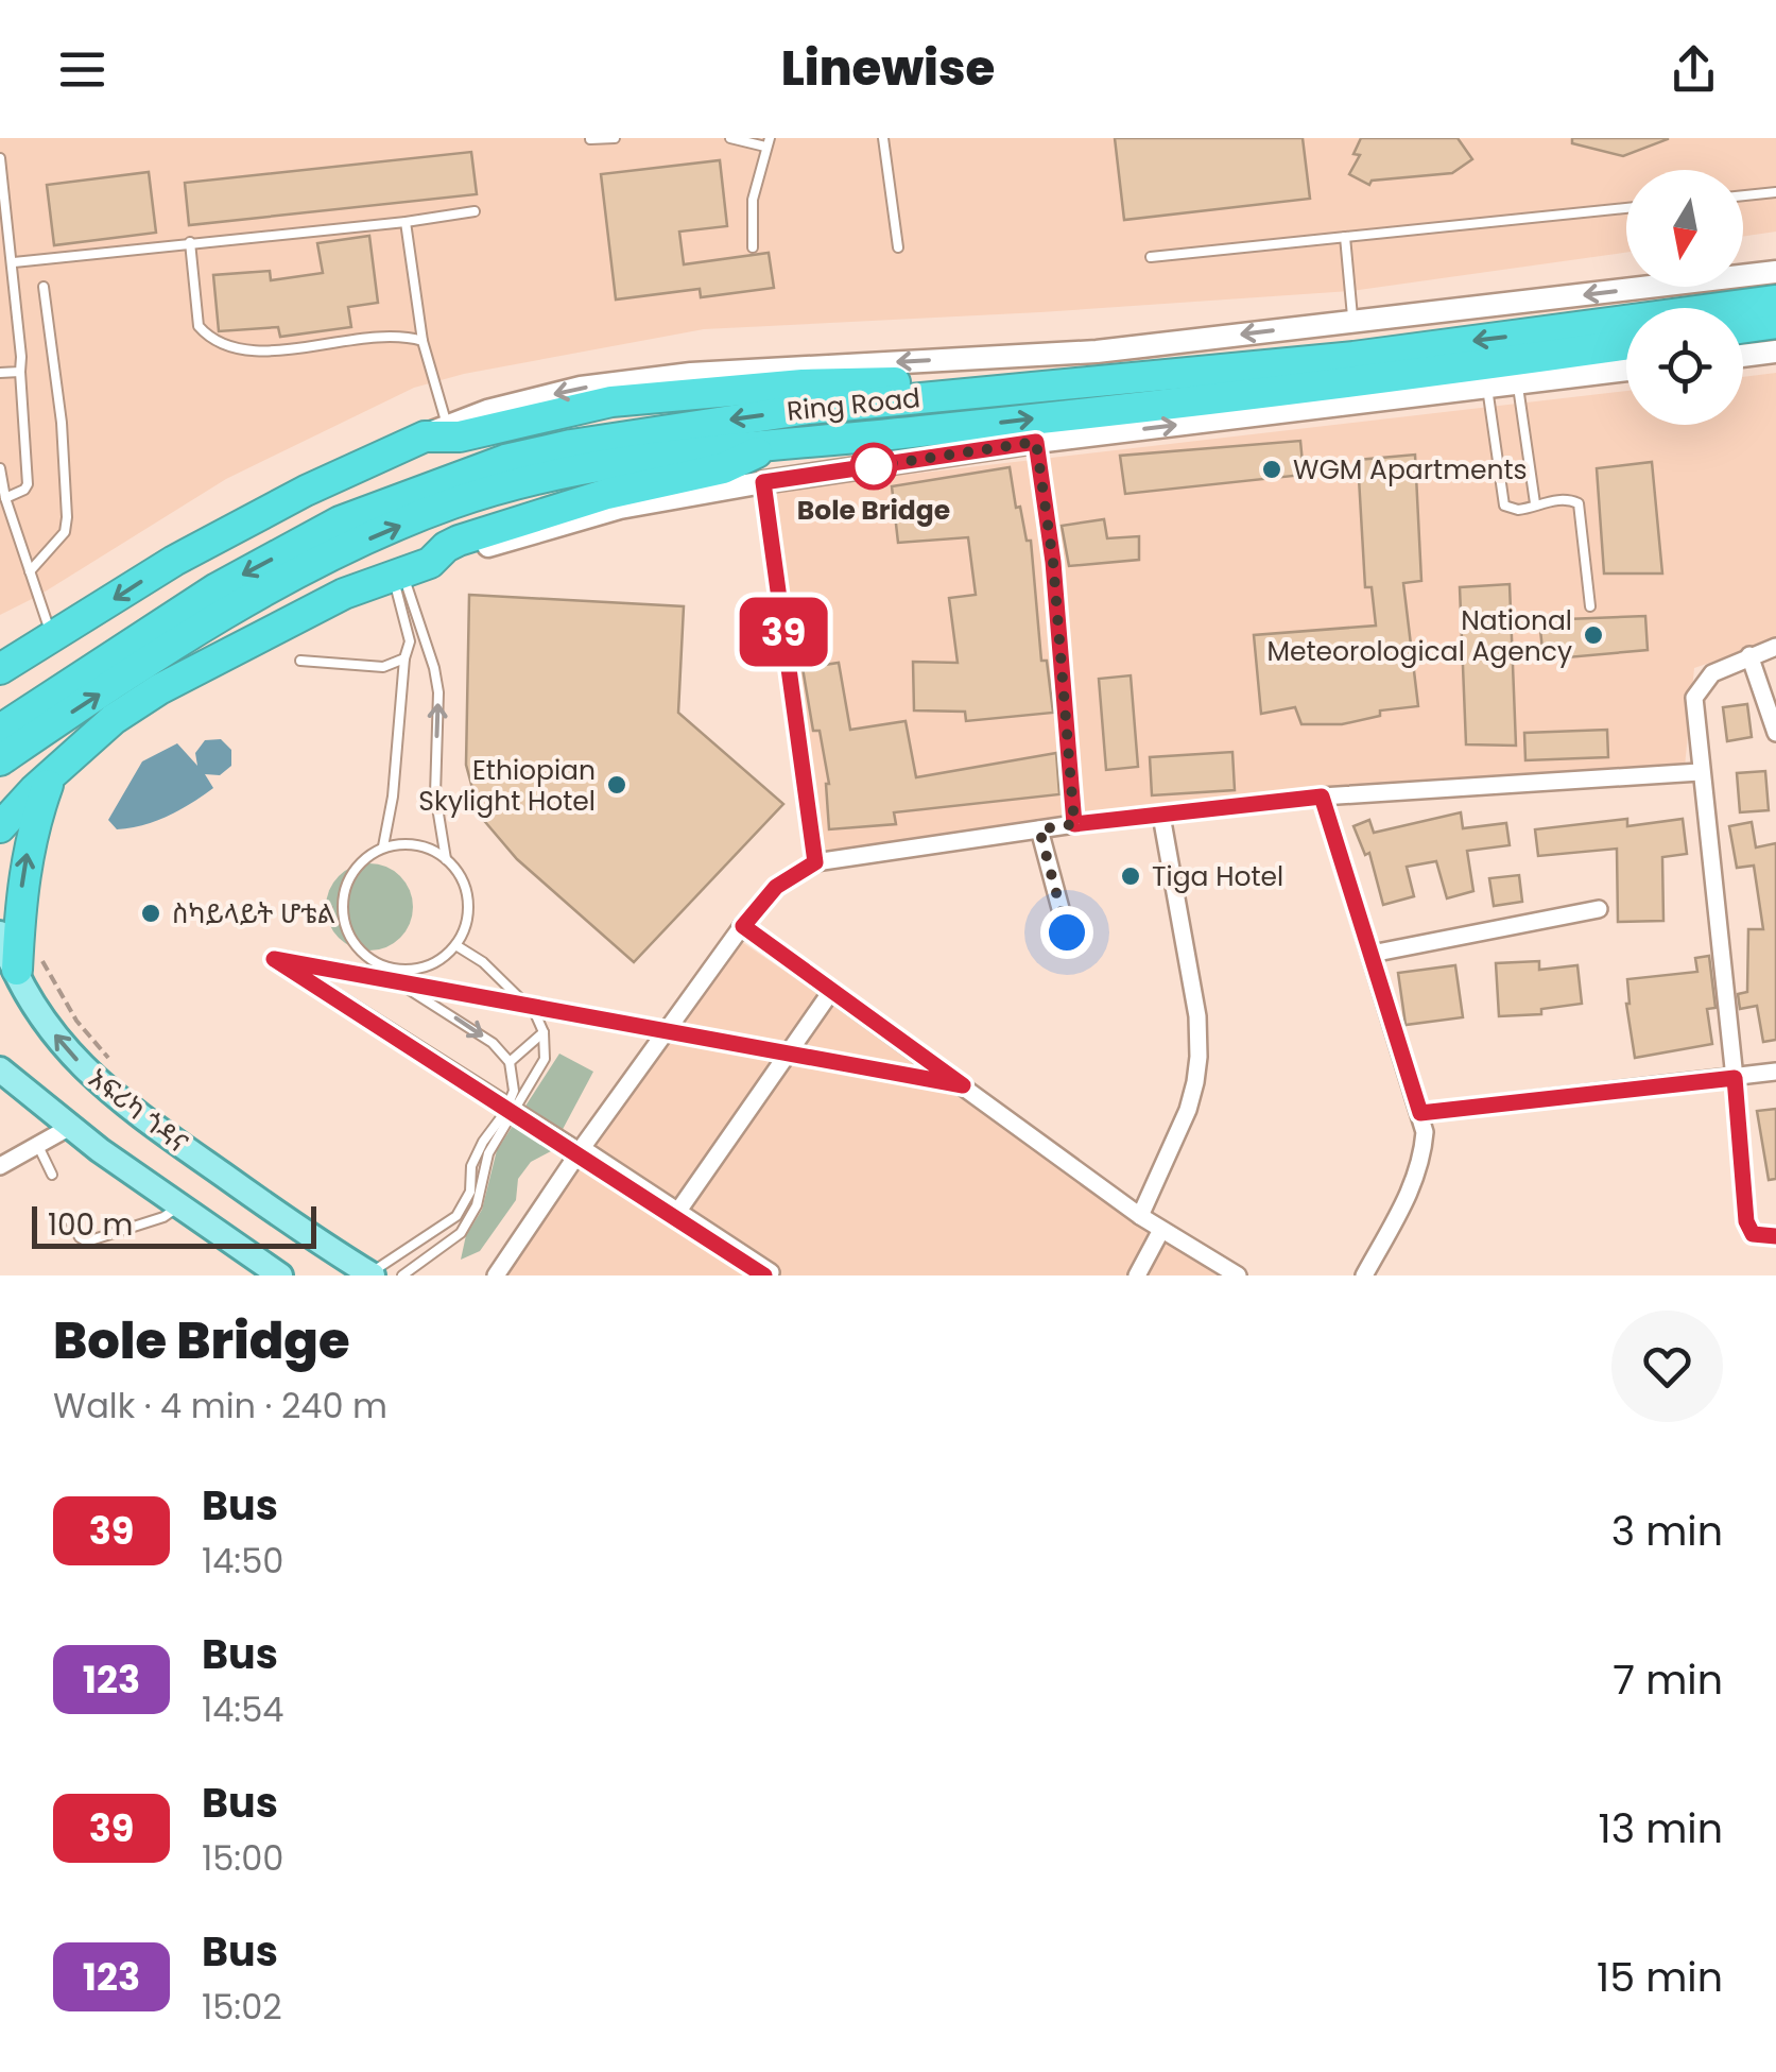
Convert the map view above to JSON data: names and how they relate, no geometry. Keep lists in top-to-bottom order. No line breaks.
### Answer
{"streets":{"highway":["Ring Road"],"main road":["አፍሪካ ጎዳና"]},"places":["Bole Bridge","WGM Apartments","National Meteorological Agency","Ethiopian Skylight Hotel","Tiga Hotel","ስካይላይት ሆቴል"],"lines":["bus line 39"],"scale_bar":"100 m","north":"bottom","page":{"header":"Linewise","on_map":"39","scale":"100 m","heading":["Bole Bridge","Walk · 4 min · 240 m"],"list":[{"mark":"39","name":"Bus","note":"14:50","value":"3 min"},{"mark":"123","name":"Bus","note":"14:54","value":"7 min"},{"mark":"39","name":"Bus","note":"15:00","value":"13 min"},{"mark":"123","name":"Bus","note":"15:02","value":"15 min"}]}}
